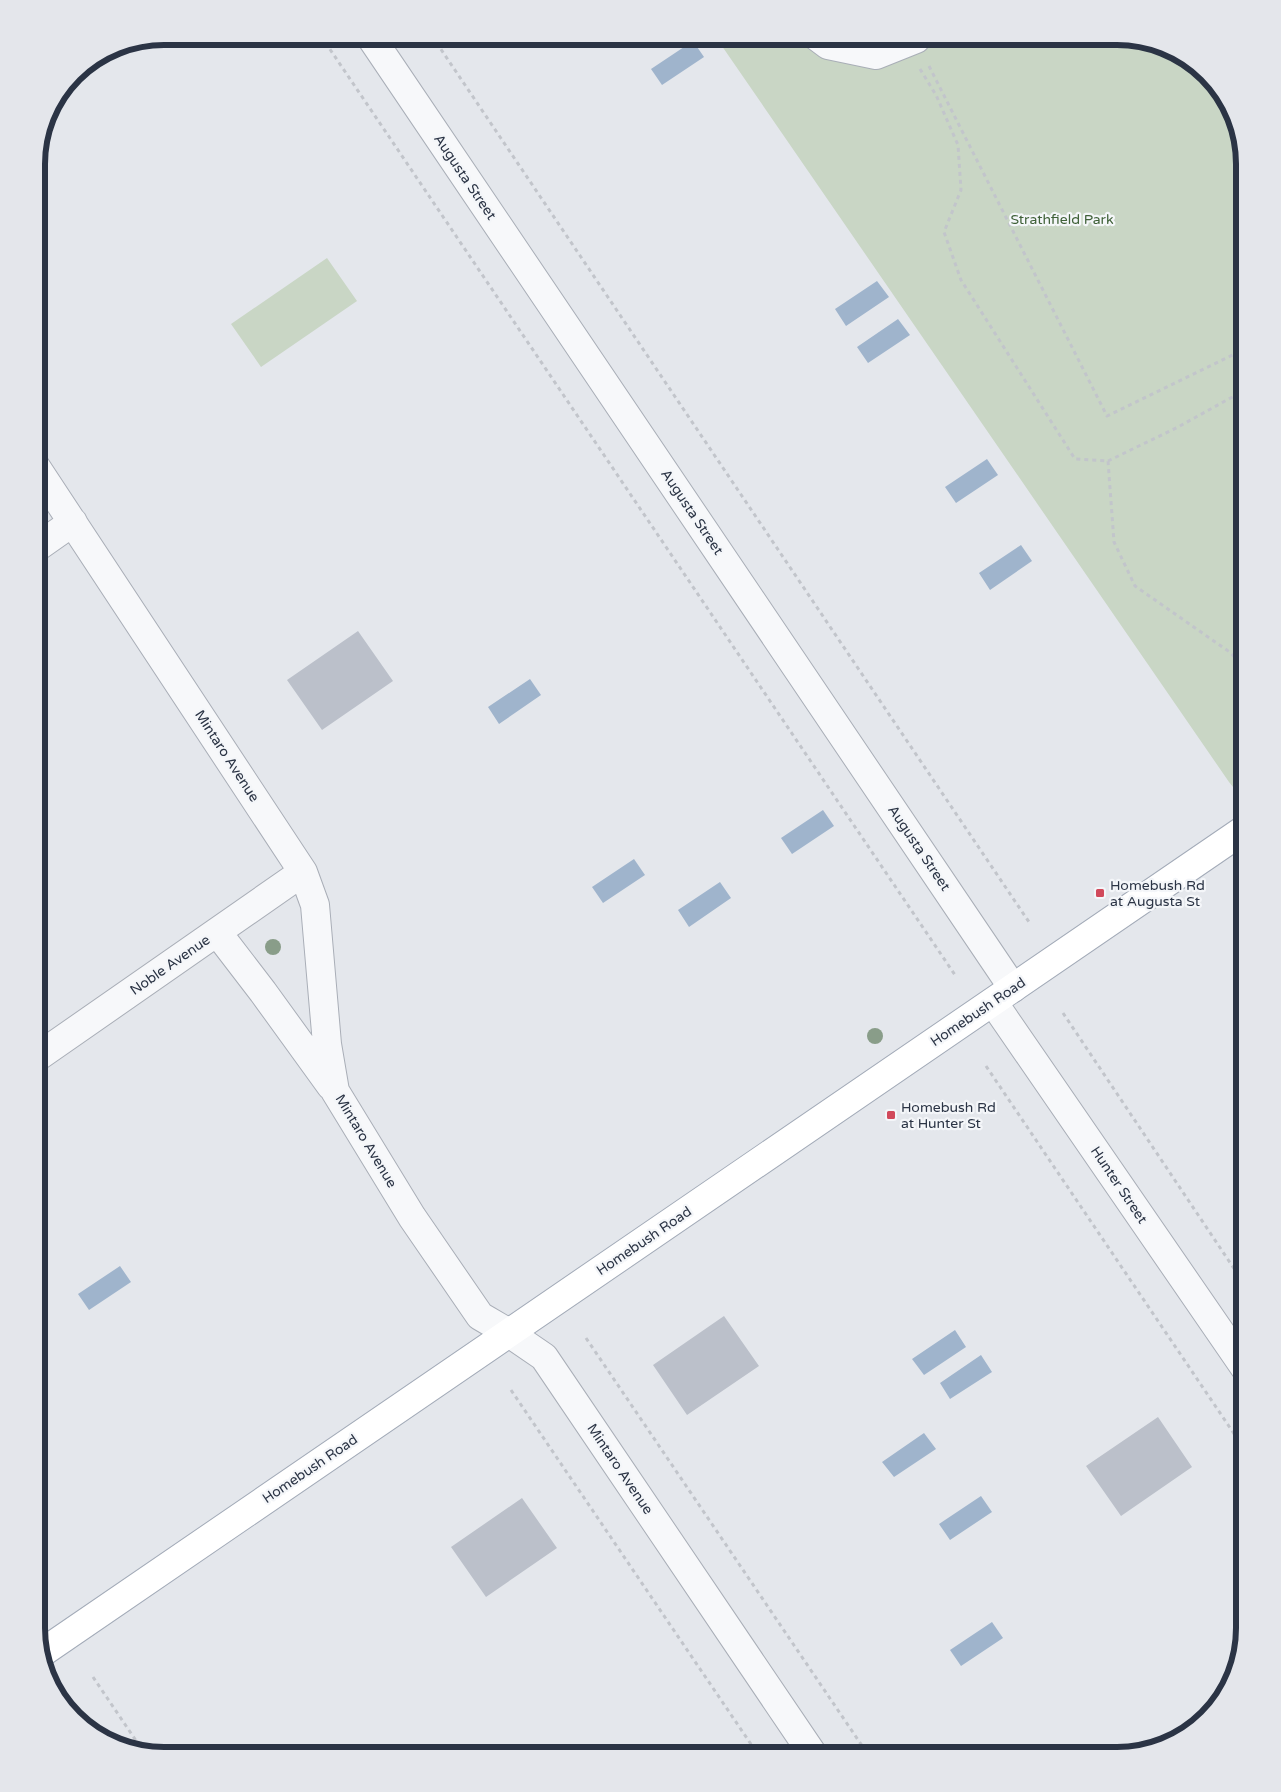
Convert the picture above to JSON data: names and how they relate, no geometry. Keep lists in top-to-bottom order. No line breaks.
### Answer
{"streets":{"main road":["Homebush Road"],"street":["Augusta Street","Mintaro Avenue","Noble Avenue","Hunter Street"]},"crossings":[["Augusta Street","Homebush Road"],["Augusta Street","Hunter Street"],["Mintaro Avenue","Noble Avenue"],["Mintaro Avenue","Homebush Road"],["Homebush Road","Hunter Street"]],"parks":["Strathfield Park"],"places":{"transit":["Homebush Rd at Augusta St","Homebush Rd at Hunter St"]}}
